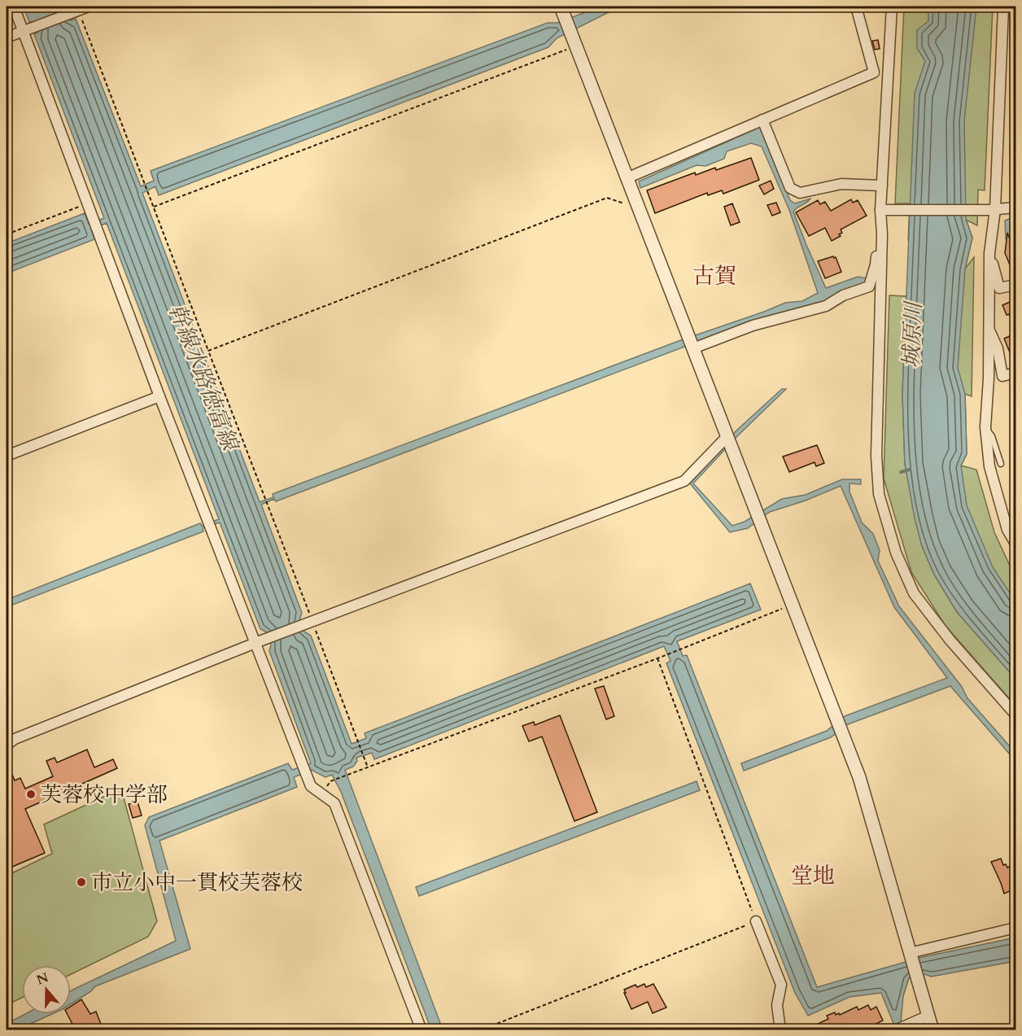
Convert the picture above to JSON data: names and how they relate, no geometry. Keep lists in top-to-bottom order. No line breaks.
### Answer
{"districts":["古賀","堂地"],"water":["城原川","幹線水路徳富線"],"places":["芙蓉校中学部","市立小中一貫校芙蓉校"],"north":"top"}
